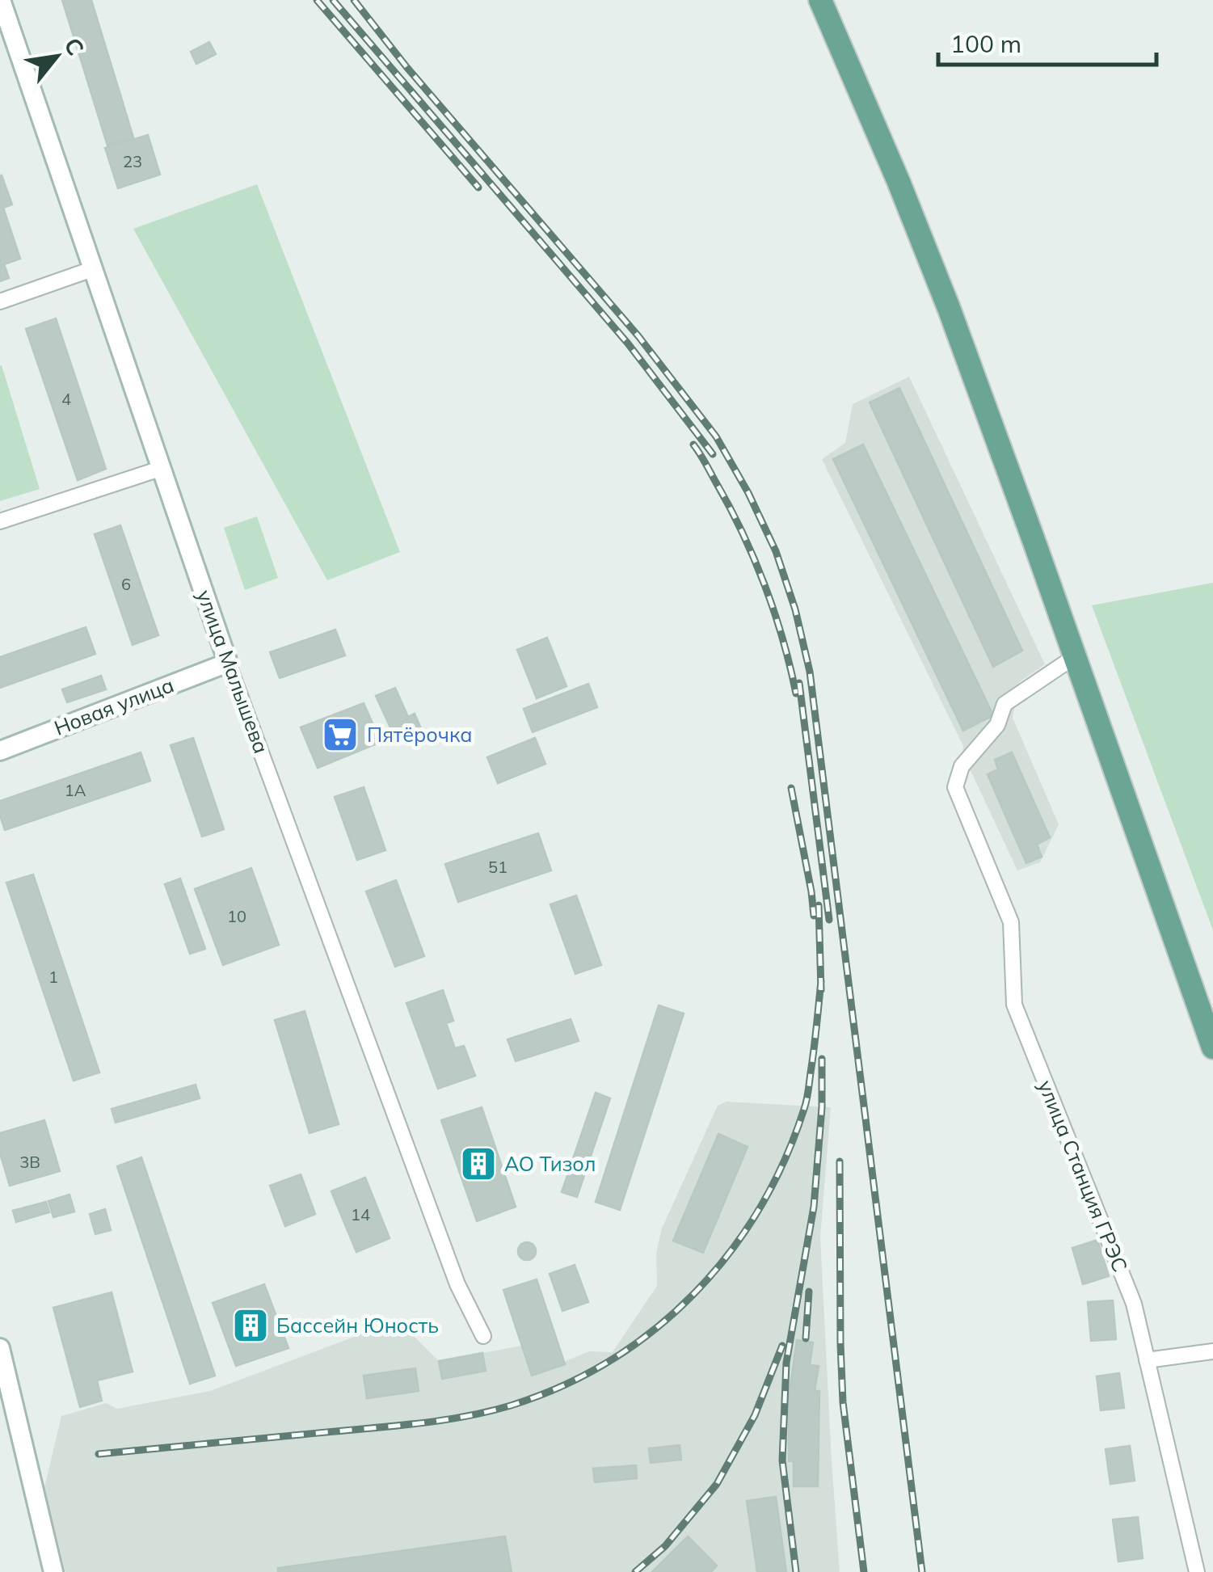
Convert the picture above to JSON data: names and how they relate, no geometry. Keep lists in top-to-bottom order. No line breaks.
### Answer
{"streets":{"main road":["улица Малышева","Новая улица"],"street":["улица Станция ГРЭС"]},"crossings":[["улица Малышева","Новая улица"]],"places":{"supermarket":["Пятёрочка"],"building":["АО Тизол","Бассейн Юность"]},"house_numbers":["23","4","6","1А","51","10","1","3В","14"],"scale_bar":"100 m","north":"top right"}
